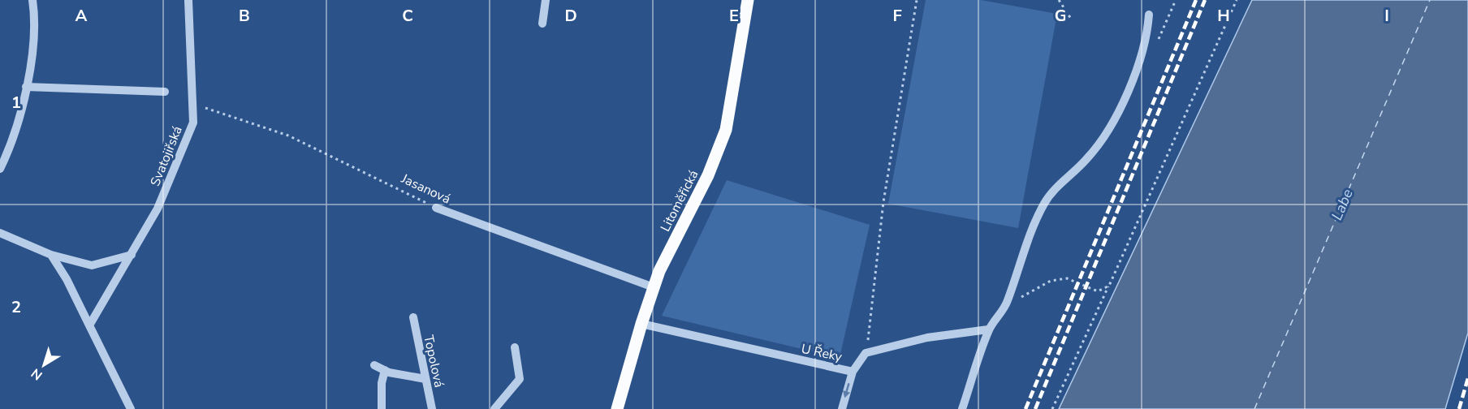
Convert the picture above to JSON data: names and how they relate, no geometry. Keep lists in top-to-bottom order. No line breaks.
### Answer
{"streets":{"main road":["Litoměřická"],"street":["Svatojiřská","Jasanová","U Řeky","Topolová"]},"crossings":[["Svatojiřská","Jasanová"],["Jasanová","Litoměřická"],["Litoměřická","U Řeky"]],"water":["Labe"],"north":"bottom left","grid":{"columns":["A","B","C","D","E","F","G","H","I"],"rows":["1","2"]}}
